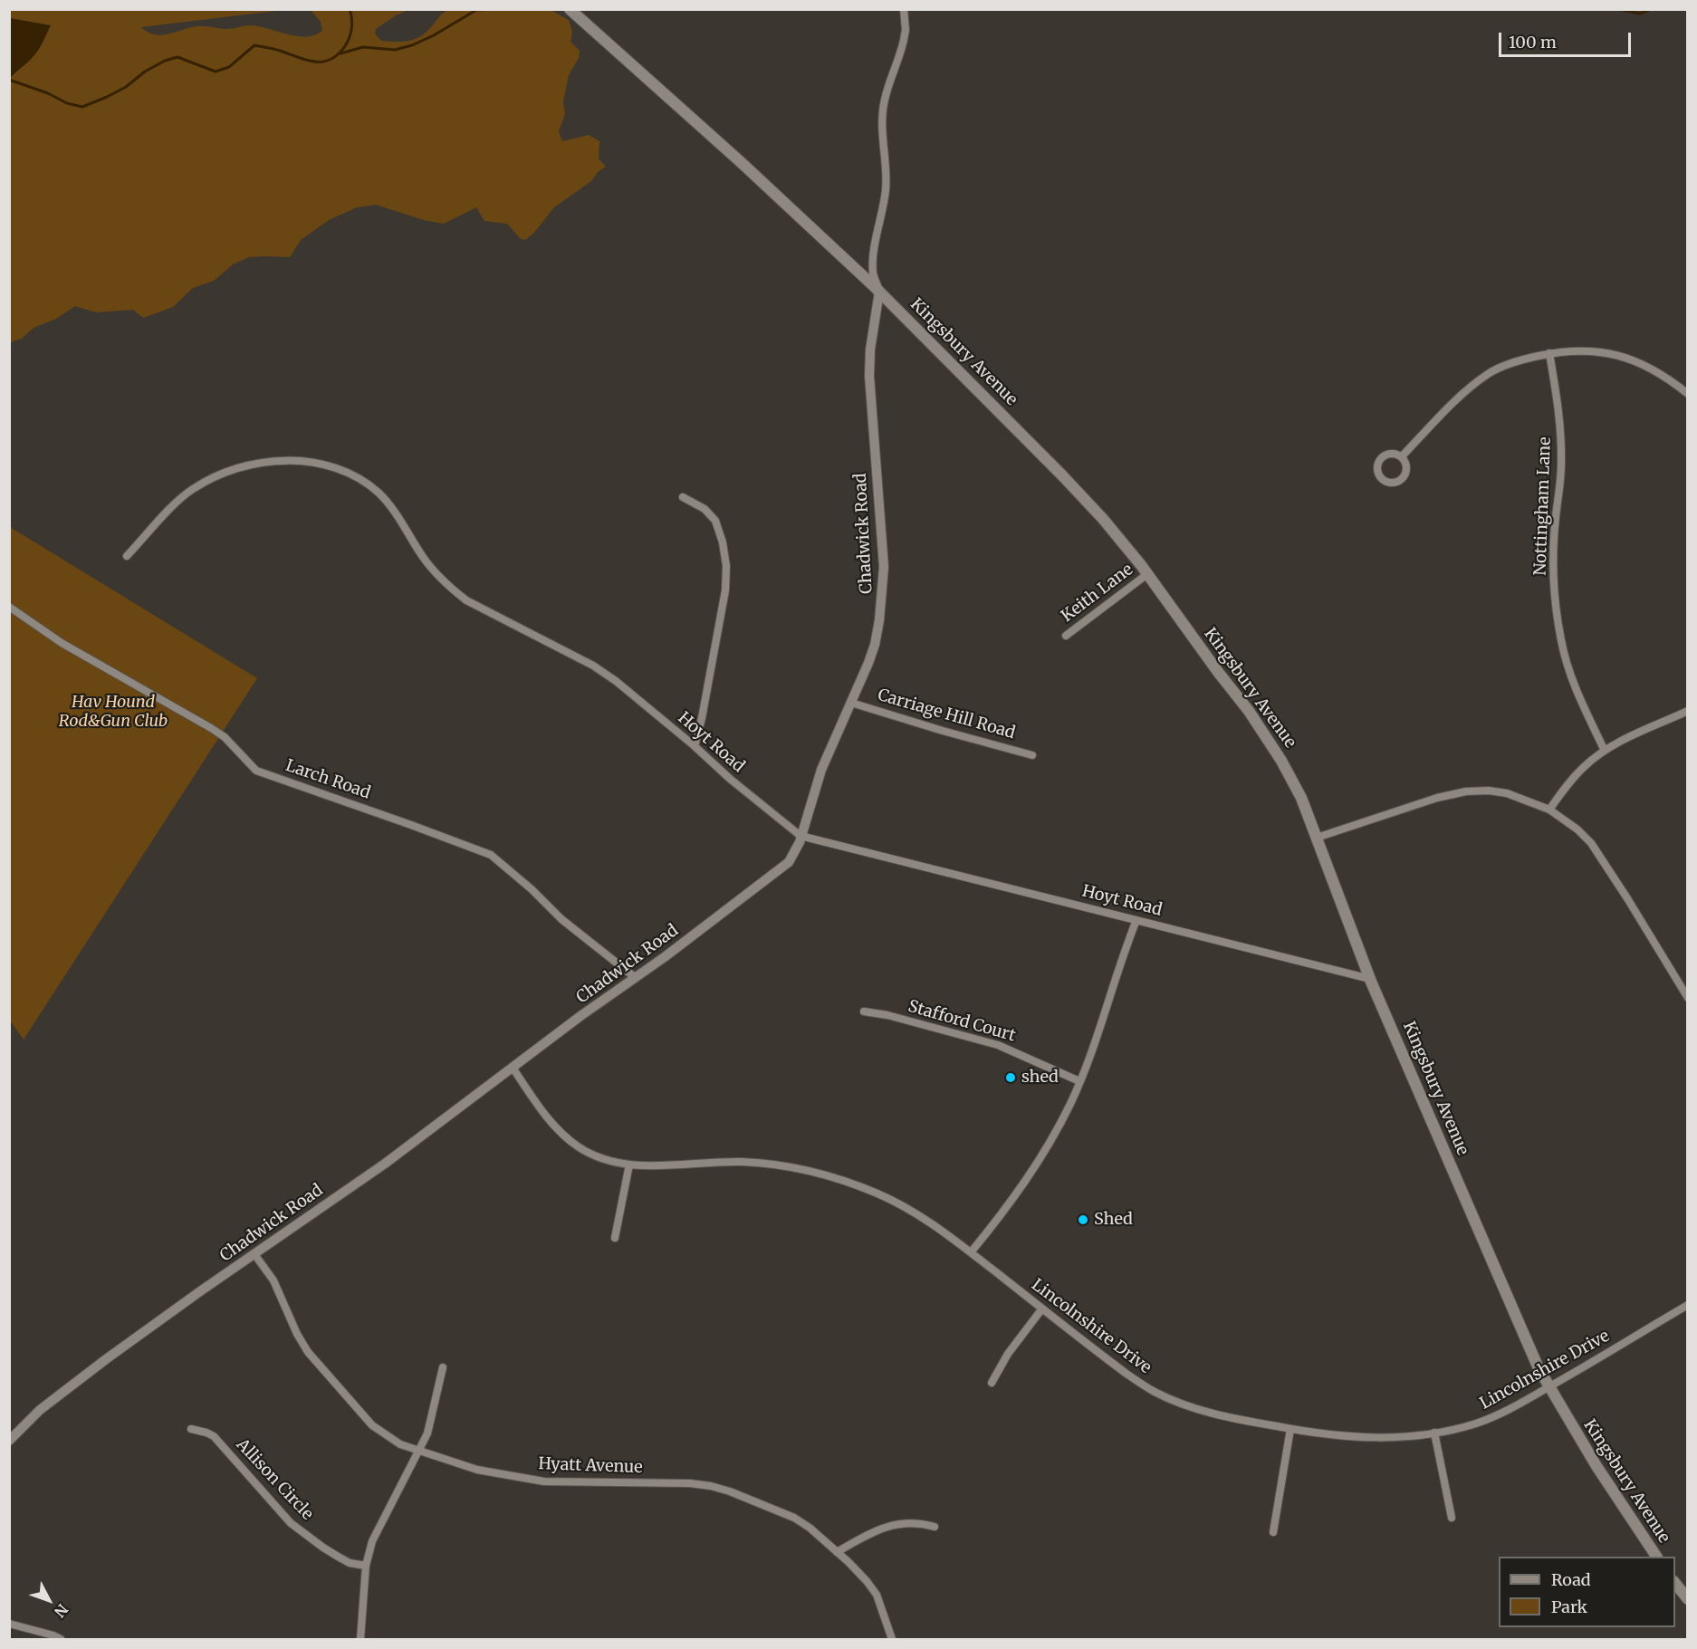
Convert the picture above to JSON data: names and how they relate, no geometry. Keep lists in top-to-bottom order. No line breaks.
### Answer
{"streets":{"main road":["Kingsbury Avenue"],"street":["Nottingham Lane","Chadwick Road","Keith Lane","Carriage Hill Road","Hoyt Road","Larch Road","Stafford Court","Lincolnshire Drive","Hyatt Avenue","Allison Circle"]},"crossings":[["Kingsbury Avenue","Chadwick Road"],["Kingsbury Avenue","Keith Lane"],["Kingsbury Avenue","Hoyt Road"],["Kingsbury Avenue","Lincolnshire Drive"],["Chadwick Road","Carriage Hill Road"],["Chadwick Road","Hoyt Road"],["Chadwick Road","Larch Road"],["Chadwick Road","Lincolnshire Drive"],["Chadwick Road","Hyatt Avenue"]],"parks":["Hav Hound Rod&Gun Club"],"places":["shed","Shed"],"legend":["Road","Park"],"scale_bar":"100 m","north":"bottom right"}
